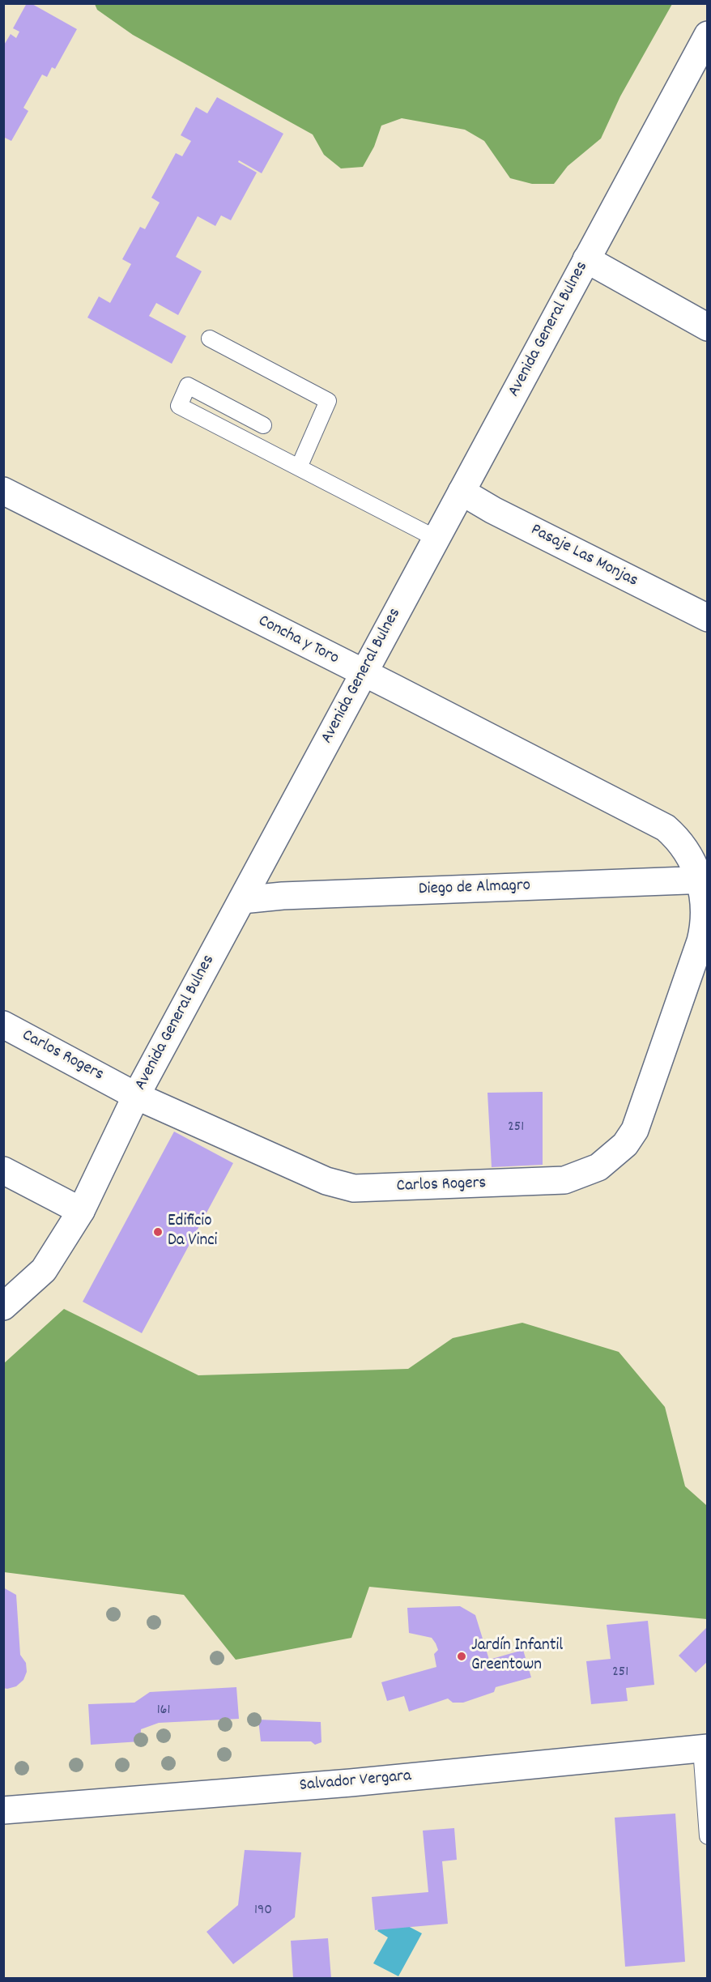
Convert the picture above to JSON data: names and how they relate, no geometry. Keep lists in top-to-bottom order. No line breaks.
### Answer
{"streets":{"street":["Avenida General Bulnes","Pasaje Las Monjas","Concha y Toro","Diego de Almagro","Carlos Rogers","Salvador Vergara"]},"crossings":[["Avenida General Bulnes","Pasaje Las Monjas"],["Avenida General Bulnes","Concha y Toro"],["Avenida General Bulnes","Diego de Almagro"],["Avenida General Bulnes","Carlos Rogers"],["Concha y Toro","Diego de Almagro"],["Concha y Toro","Carlos Rogers"],["Diego de Almagro","Carlos Rogers"]],"places":["Edificio Da Vinci","Jardín Infantil Greentown"],"house_numbers":["251","251","161","190"]}
